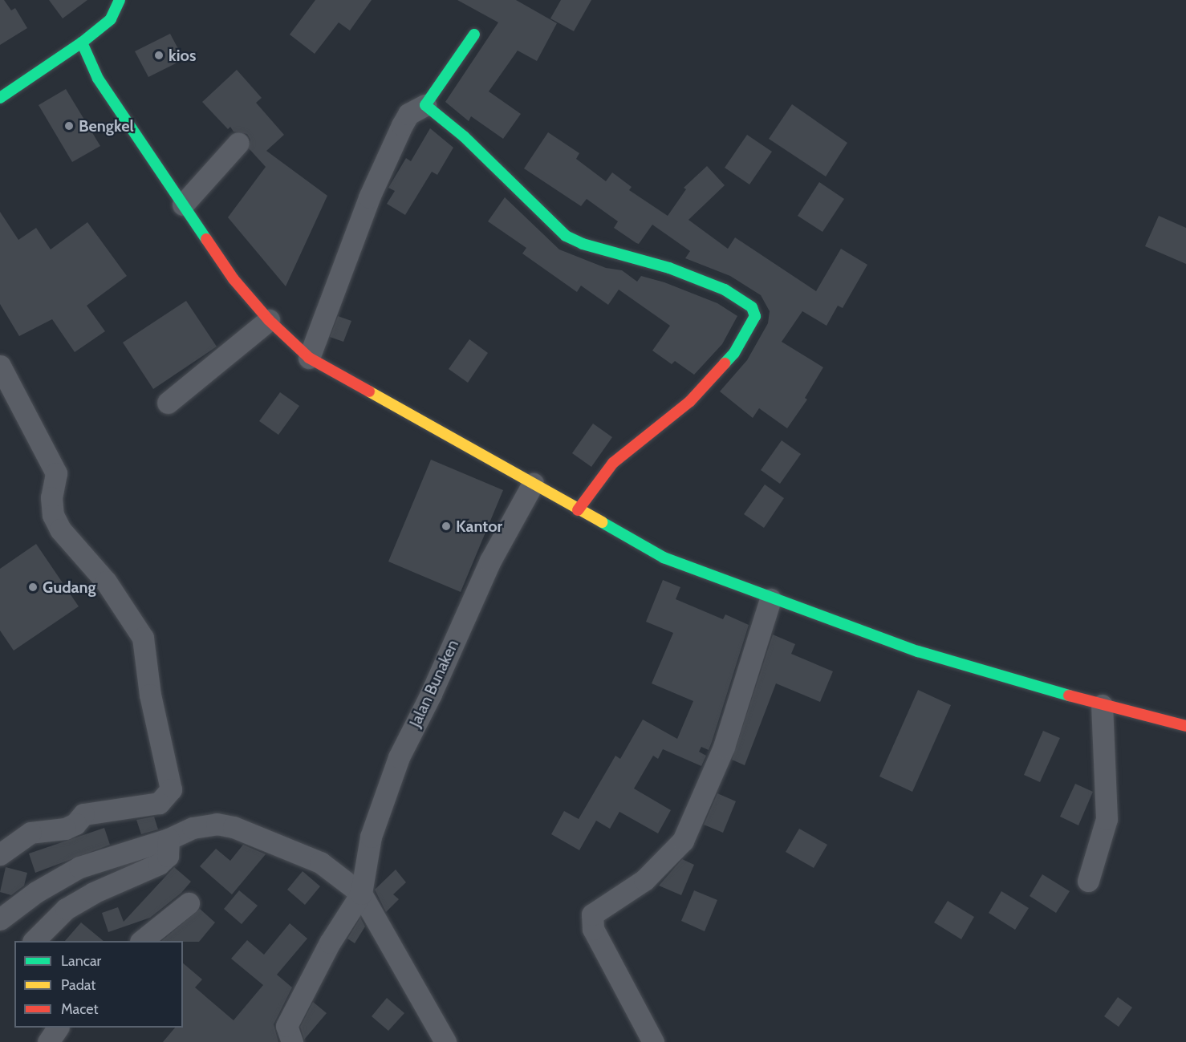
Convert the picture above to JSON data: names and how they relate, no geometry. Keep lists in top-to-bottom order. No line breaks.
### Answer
{"streets":{"street":["Jalan Bunaken"]},"places":["kios","Bengkel","Kantor","Gudang"],"legend":["Lancar","Padat","Macet"]}
